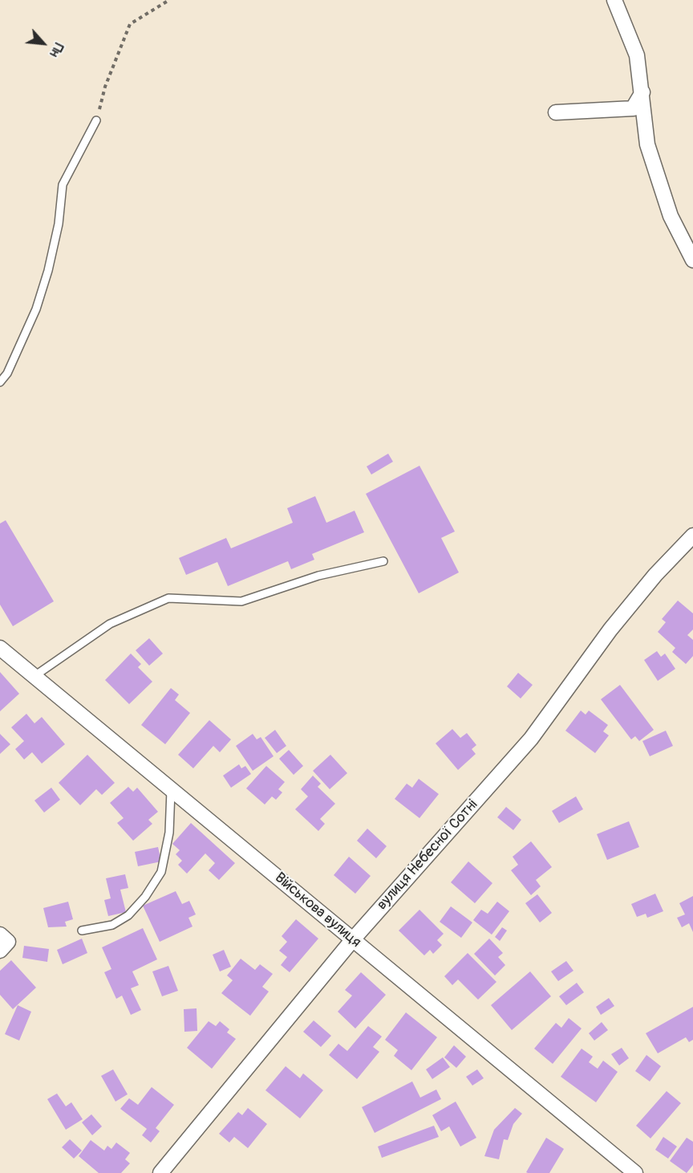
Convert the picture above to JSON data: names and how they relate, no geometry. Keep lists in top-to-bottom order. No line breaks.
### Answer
{"streets":{"street":["вулиця Небесної Сотні","Військова вулиця"]},"crossings":[["вулиця Небесної Сотні","Військова вулиця"]],"north":"bottom right"}
